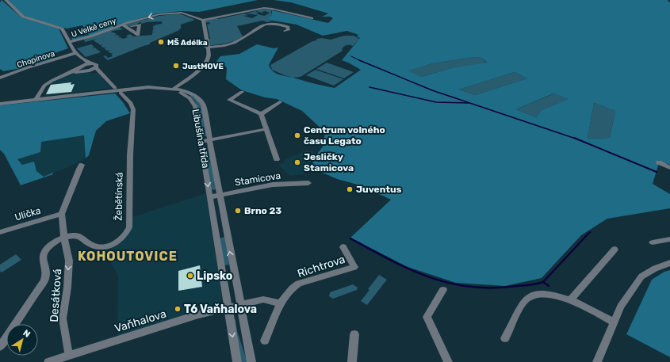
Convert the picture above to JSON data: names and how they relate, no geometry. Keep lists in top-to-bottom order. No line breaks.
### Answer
{"streets":{"street":["U Velké ceny","Chopinova","Libušina třída","Stamicova","Žebětínská","Ulička","Richtrova","Desátková","Vaňhalova"]},"crossings":[["Libušina třída","Stamicova"],["Libušina třída","Vaňhalova"],["Žebětínská","Desátková"],["Ulička","Desátková"],["Desátková","Vaňhalova"]],"one_way":["Desátková"],"districts":["KOHOUTOVICE"],"places":["MŠ Adélka","JustMOVE","Centrum volného času Legato","Jesličky Stamicova","Juventus","Brno 23","Lipsko","T6 Vaňhalova"],"north":"top right"}
